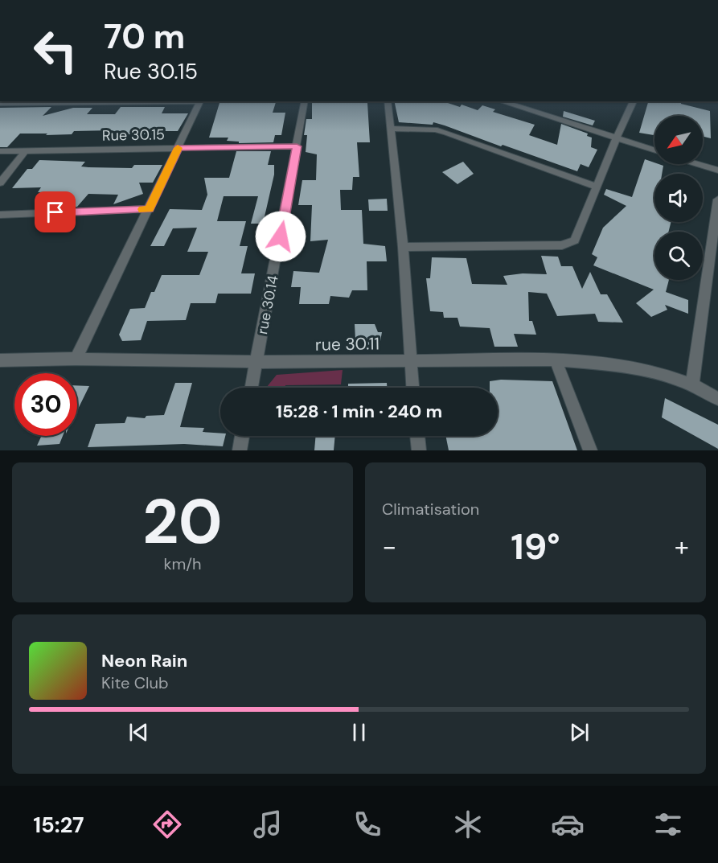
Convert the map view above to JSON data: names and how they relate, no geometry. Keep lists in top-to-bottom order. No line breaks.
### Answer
{"streets":{"street":["Rue 30.15","rue 30.14","rue 30.11"]},"crossings":[["Rue 30.15","rue 30.14"],["rue 30.14","rue 30.11"]],"north":"bottom left","page":{"turn":["70 m","Rue 30.15"],"limit":"30","trip":"15:28 · 1 min · 240 m","tile":[["20","km/h"],"Climatisation"],"heat":["−","19°","+"],"song":["Neon Rain","Kite Club"],"tabs":"15:27"}}
